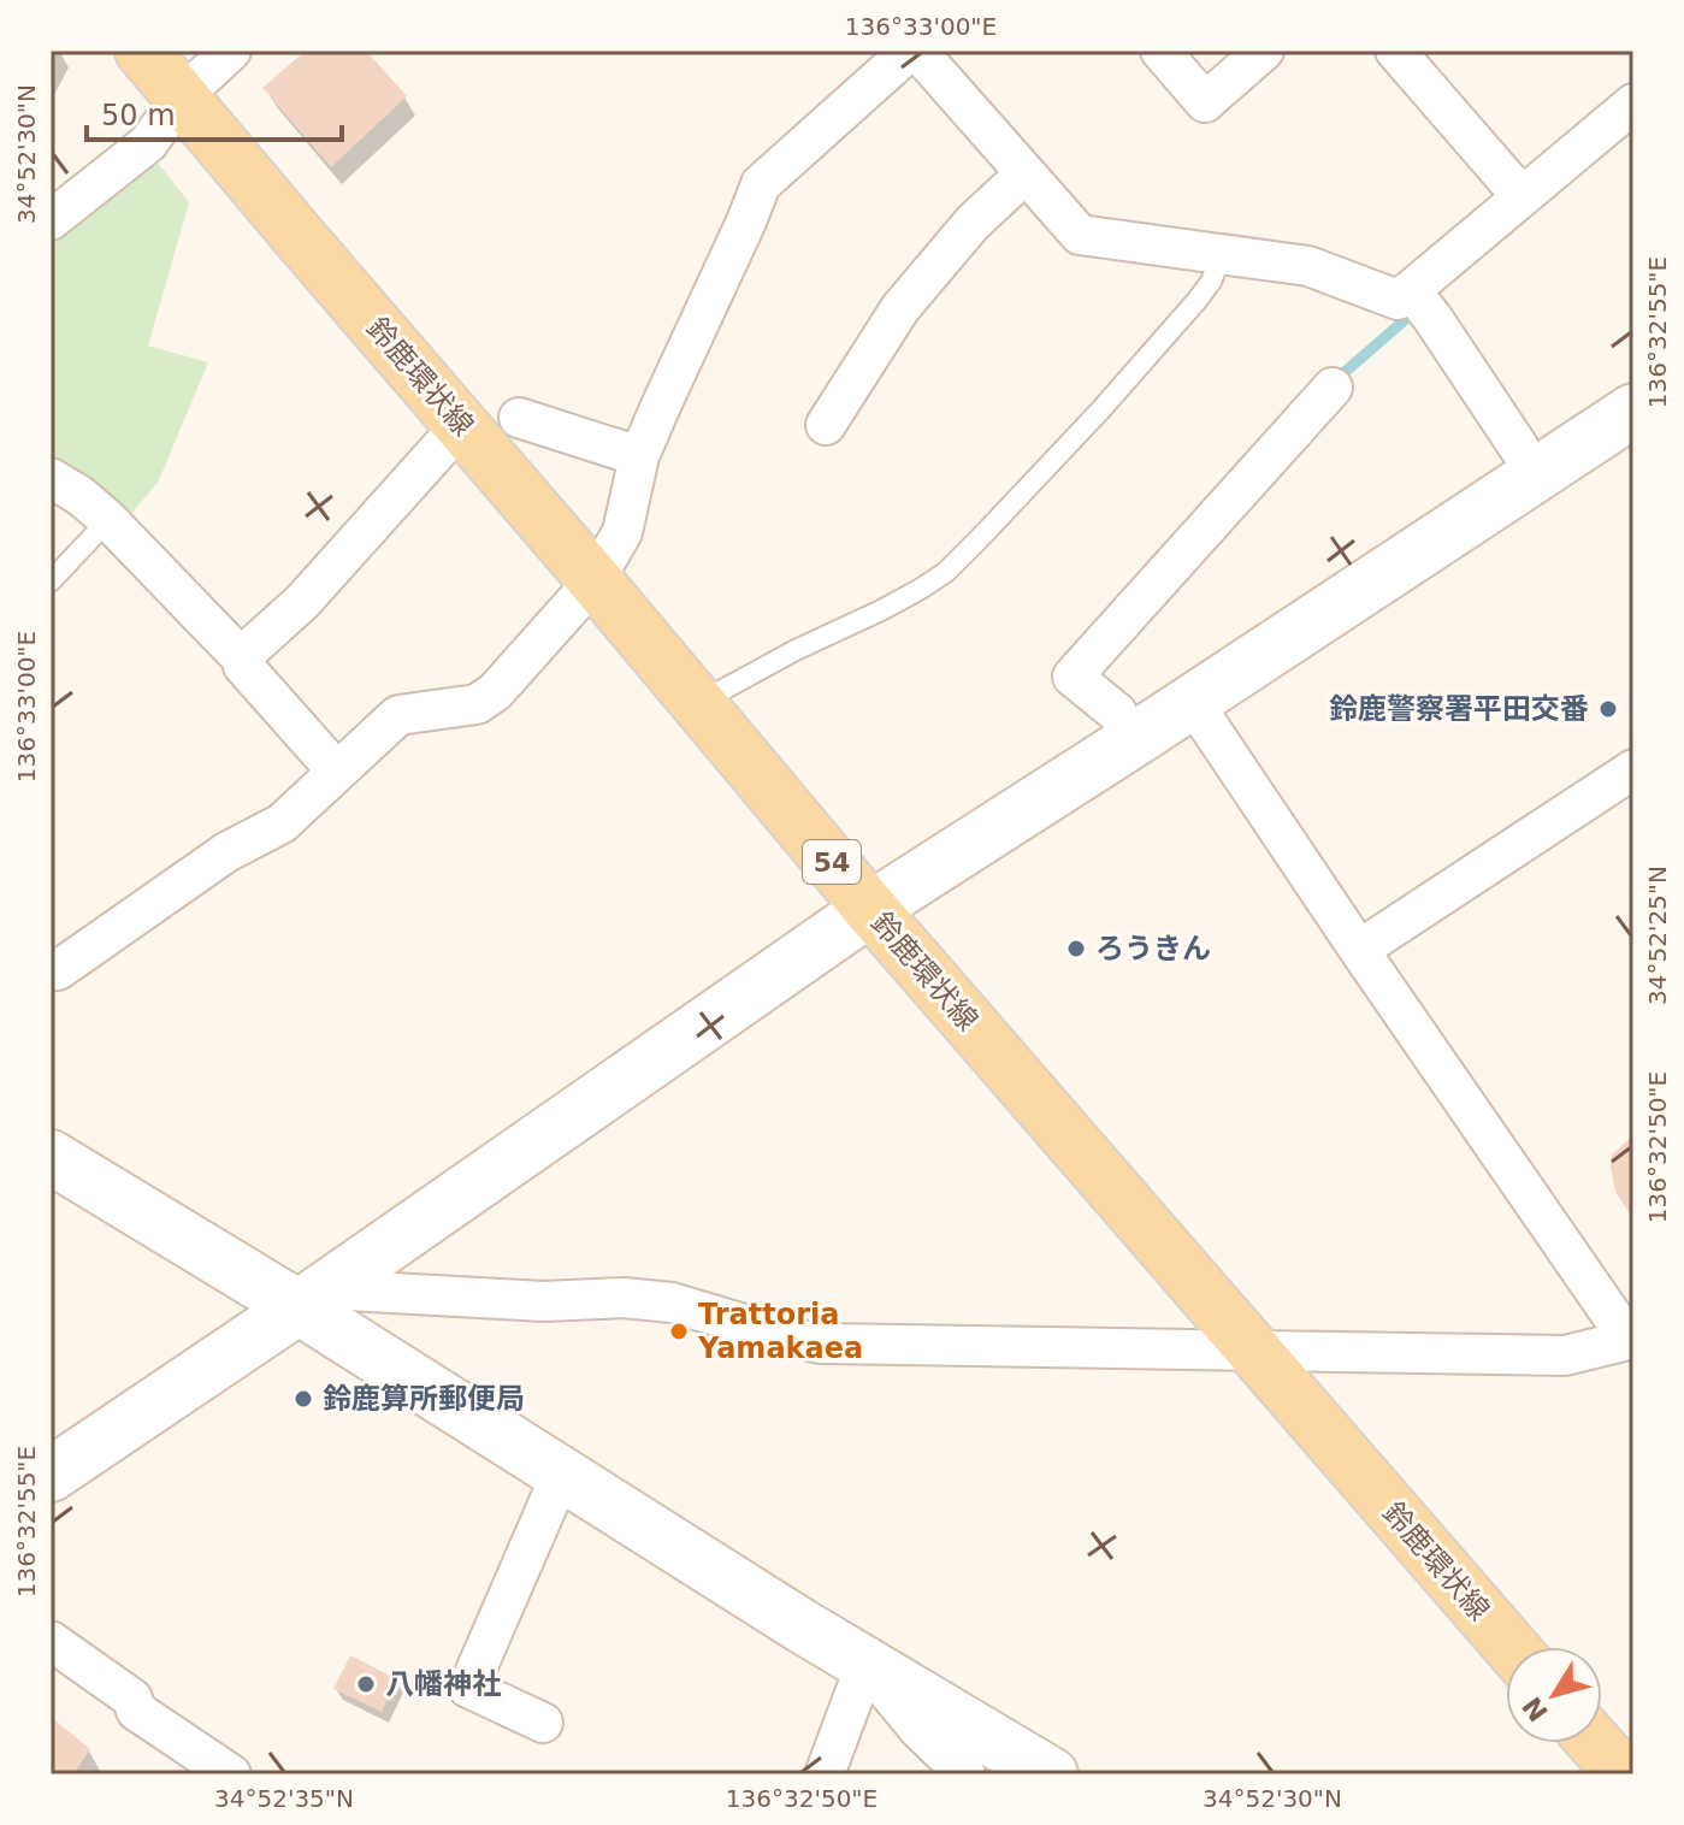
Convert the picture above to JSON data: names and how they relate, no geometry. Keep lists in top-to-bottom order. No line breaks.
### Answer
{"streets":{"main road":["鈴鹿環状線","54"]},"places":["鈴鹿警察署平田交番","ろうきん","Trattoria Yamakaea","鈴鹿算所郵便局","八幡神社"],"scale_bar":"50 m","north":"bottom left","coordinates":["136°33'00\"E","34°52'30\"N","136°32'55\"E","34°52'25\"N","136°32'50\"E","34°52'35\"N"]}
